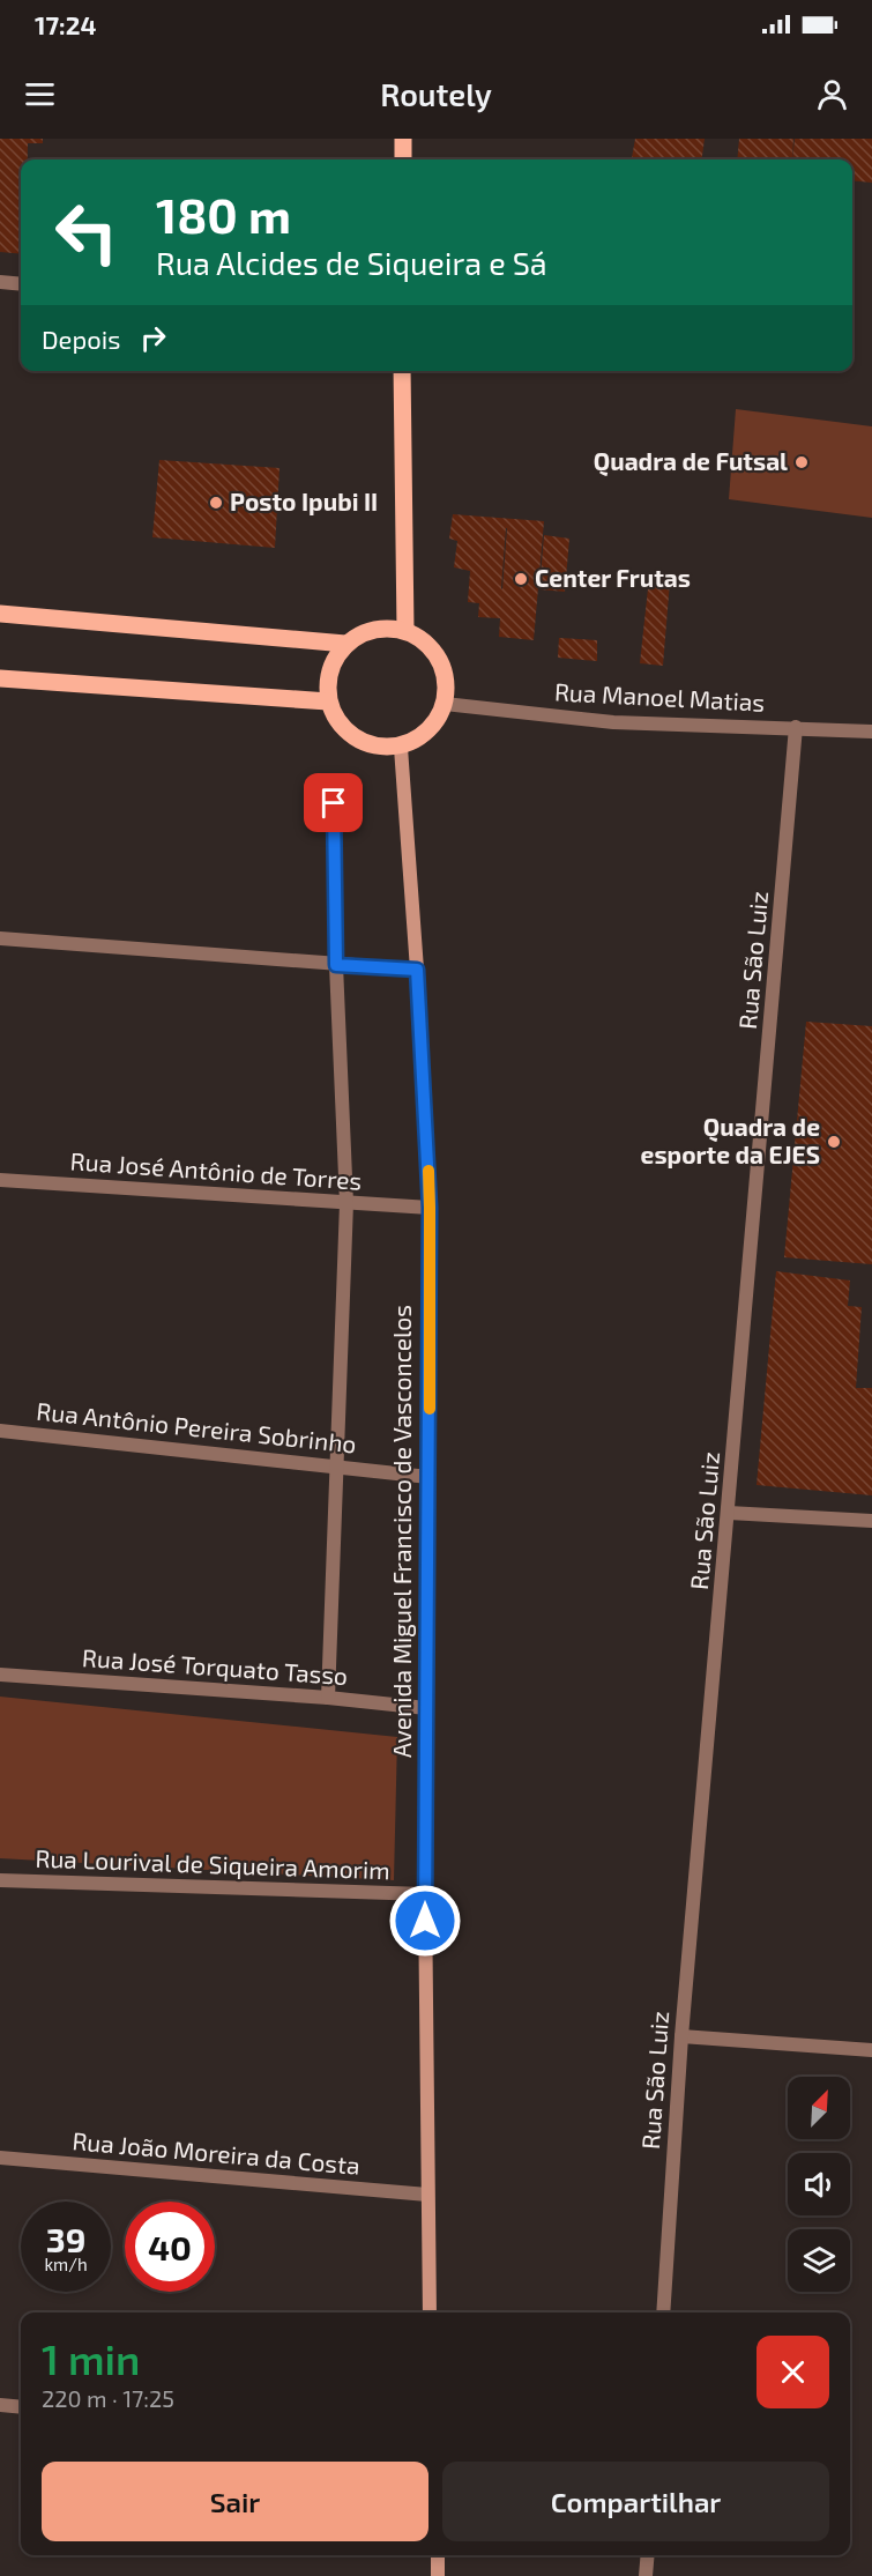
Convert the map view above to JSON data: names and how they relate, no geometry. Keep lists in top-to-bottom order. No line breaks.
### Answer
{"streets":{"street":["Rua Manoel Matias","Rua São Luiz","Rua José Antônio de Torres","Rua Antônio Pereira Sobrinho","Avenida Miguel Francisco de Vasconcelos","Rua José Torquato Tasso","Rua Lourival de Siqueira Amorim","Rua João Moreira da Costa"]},"crossings":[["Rua Manoel Matias","Rua São Luiz"],["Rua Manoel Matias","Avenida Miguel Francisco de Vasconcelos"],["Rua José Antônio de Torres","Avenida Miguel Francisco de Vasconcelos"],["Rua Antônio Pereira Sobrinho","Avenida Miguel Francisco de Vasconcelos"],["Avenida Miguel Francisco de Vasconcelos","Rua José Torquato Tasso"],["Avenida Miguel Francisco de Vasconcelos","Rua Lourival de Siqueira Amorim"],["Avenida Miguel Francisco de Vasconcelos","Rua João Moreira da Costa"]],"places":["Quadra de Futsal","Posto Ipubi II","Center Frutas","Quadra de esporte da EJES"],"north":"top right","page":{"status":"17:24","header":"Routely","turn":["180 m","Rua Alcides de Siqueira e Sá"],"then":"Depois","speed":"39 km/h","limit":"40","heading":["1 min","220 m · 17:25"],"buttons":["Sair","Compartilhar"]}}
